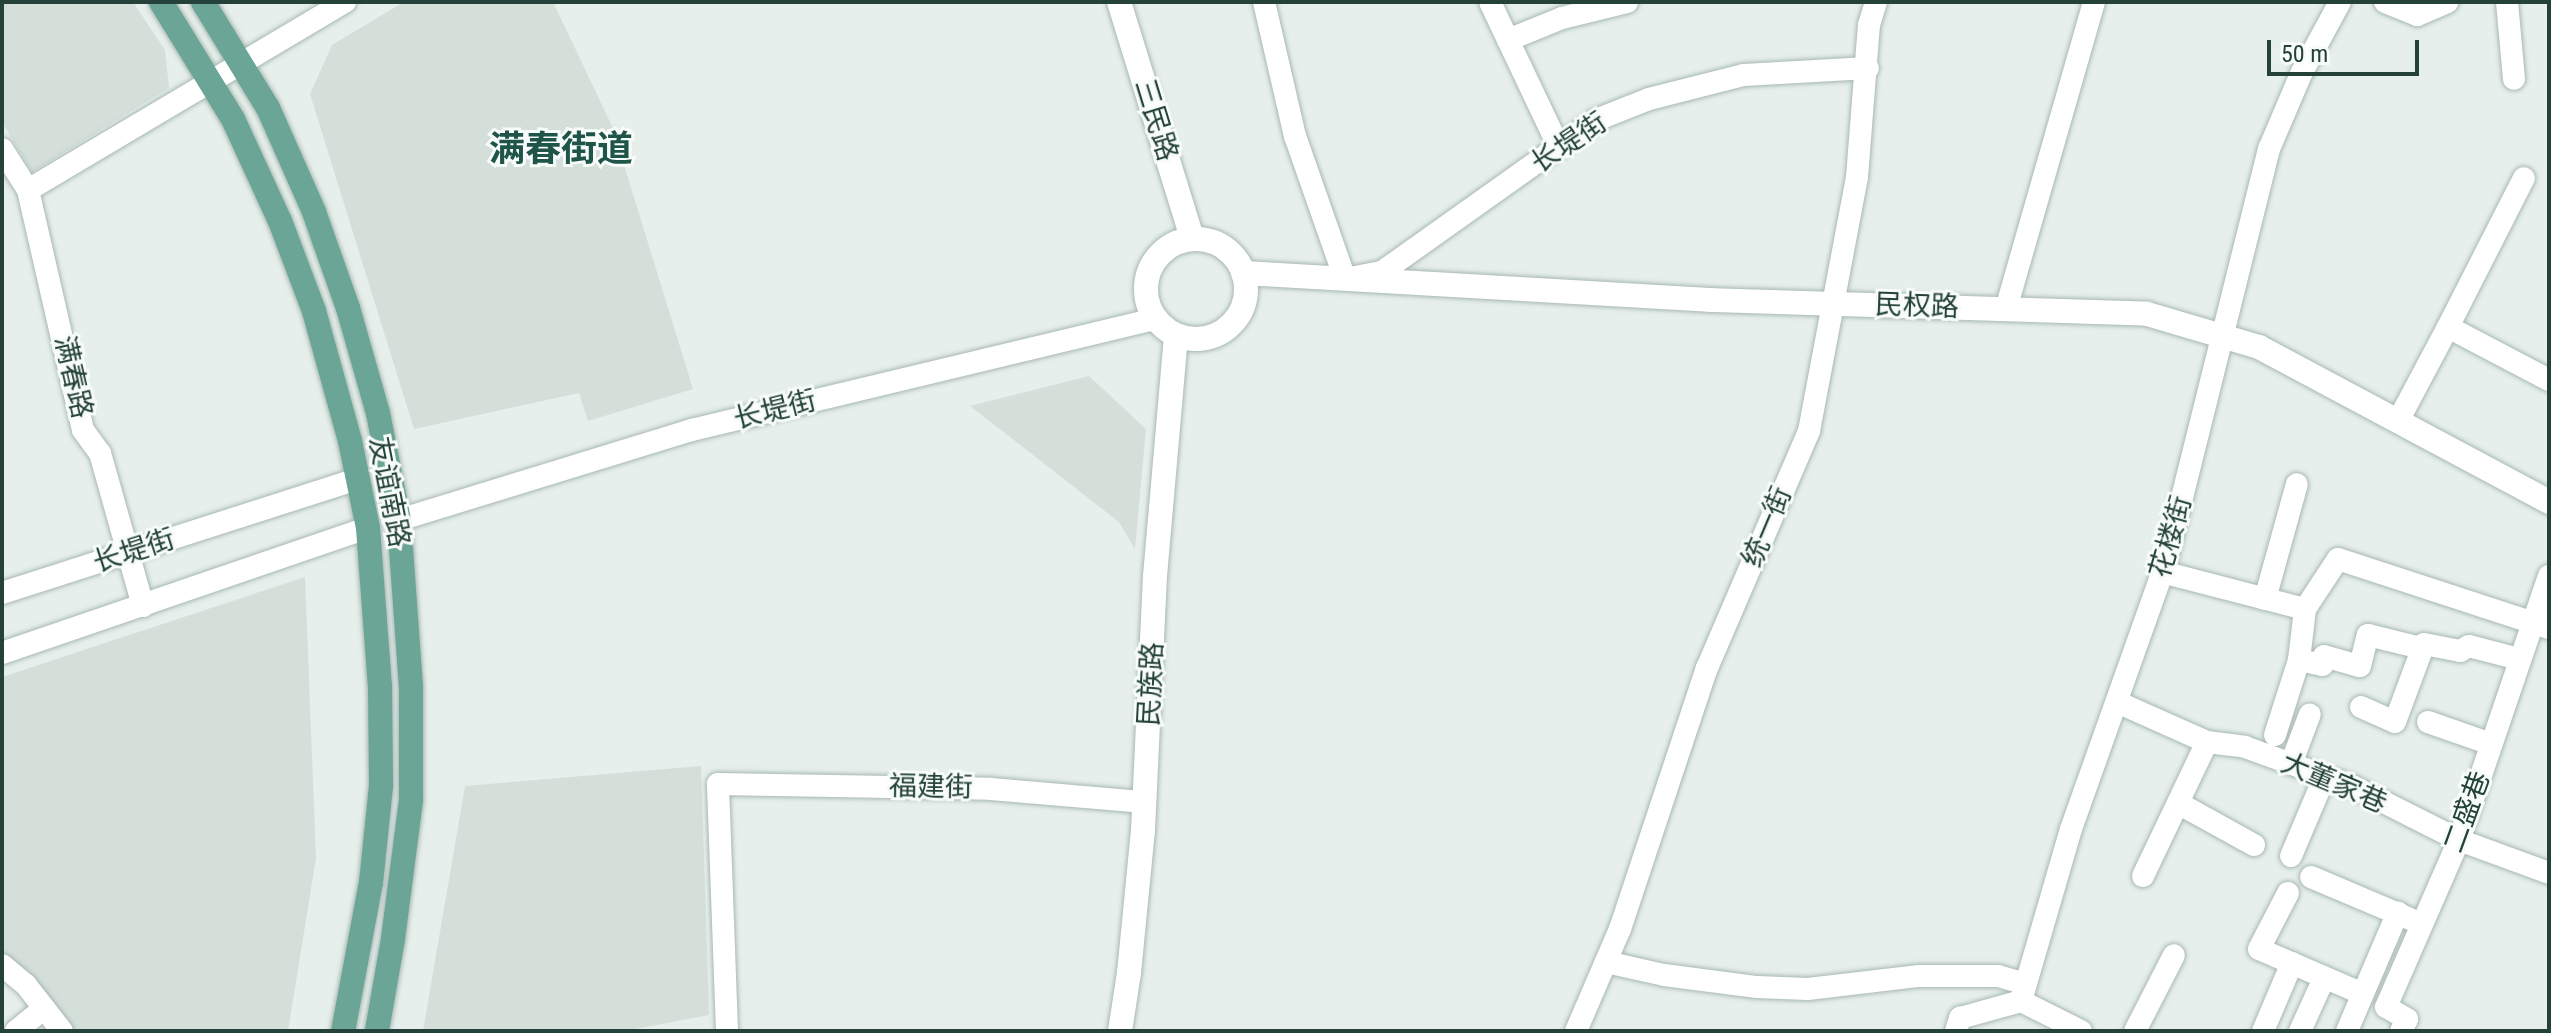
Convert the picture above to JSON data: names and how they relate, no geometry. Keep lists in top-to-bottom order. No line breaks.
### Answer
{"streets":{"main road":["友谊南路"],"street":["三民路","长堤街","民权路","满春路","统一街","花楼街","民族路","大董家巷","福建街","二盛巷"]},"crossings":[["三民路","长堤街"],["三民路","民权路"],["三民路","民族路"],["长堤街","民权路"],["长堤街","满春路"],["长堤街","友谊南路"],["长堤街","统一街"],["长堤街","民族路"],["民权路","统一街"],["民权路","花楼街"],["民权路","民族路"],["花楼街","大董家巷"],["民族路","福建街"],["大董家巷","二盛巷"]],"districts":["满春街道"],"scale_bar":"50 m"}
